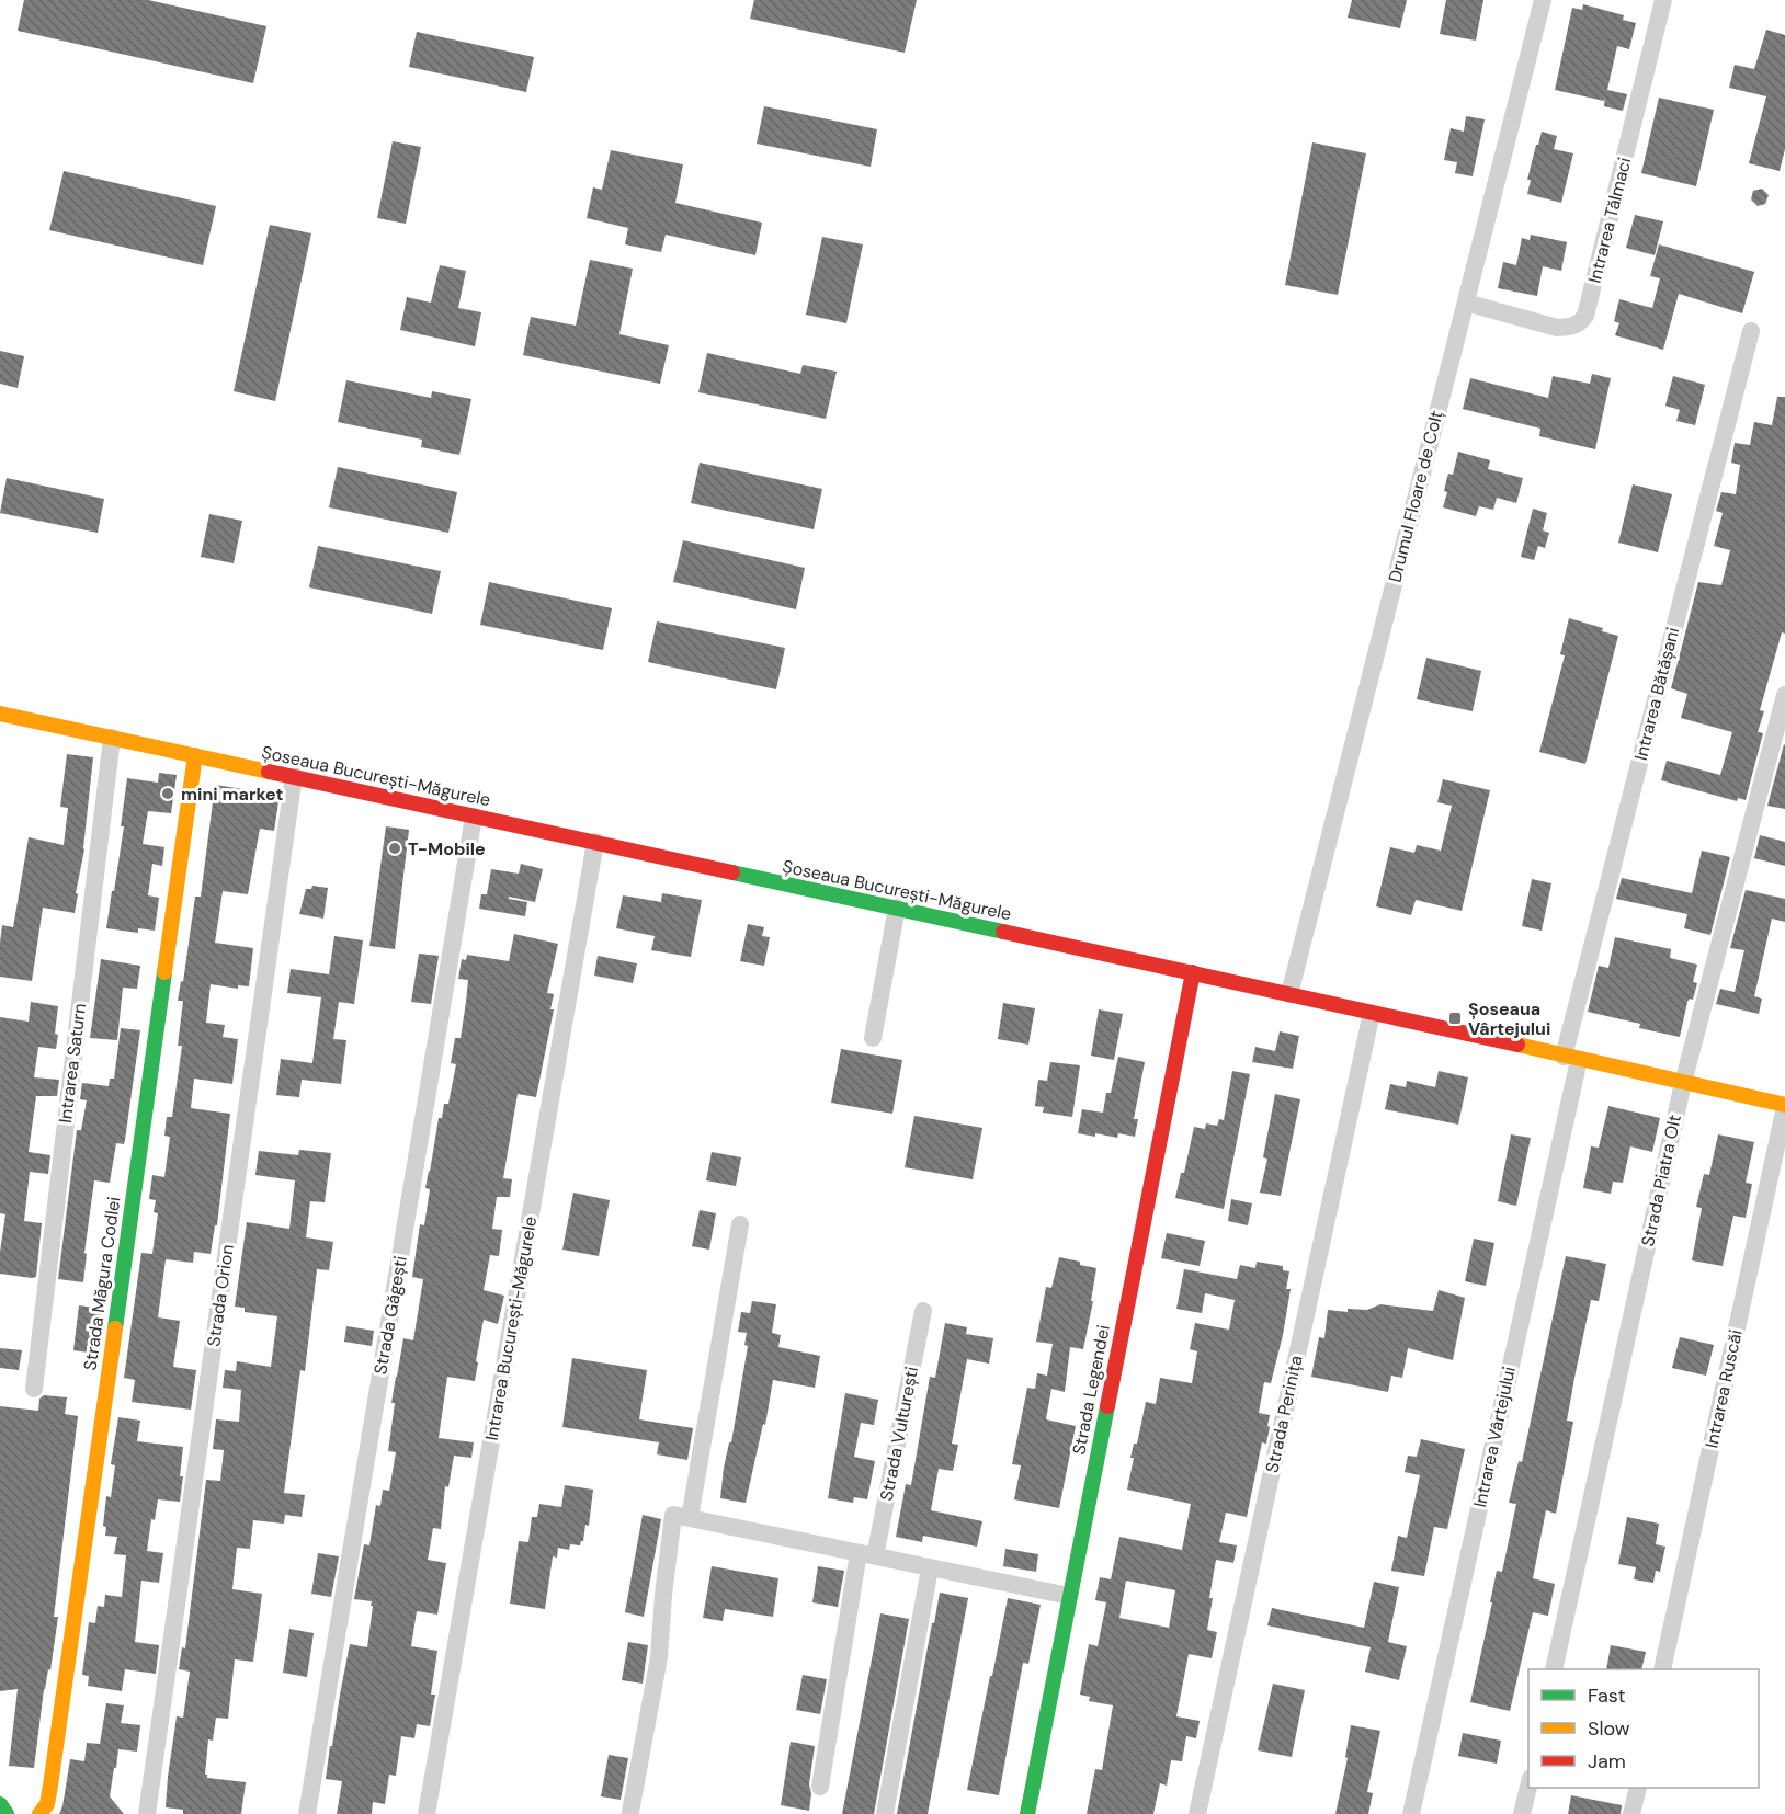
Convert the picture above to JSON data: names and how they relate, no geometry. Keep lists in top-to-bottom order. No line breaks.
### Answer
{"streets":{"street":["Intrarea Tălmaci","Drumul Floare de Colț","Intrarea Bătășani","Șoseaua București-Măgurele","Intrarea Saturn","Strada Piatra Olt","Strada Măgura Codlei","Strada Orion","Strada Găgești","Intrarea București-Măgurele","Intrarea Ruscăi","Strada Legendei","Strada Perinița","Strada Vulturești","Intrarea Vârtejului"]},"crossings":[["Intrarea Tălmaci","Drumul Floare de Colț"],["Drumul Floare de Colț","Șoseaua București-Măgurele"],["Intrarea Bătășani","Șoseaua București-Măgurele"],["Intrarea Bătășani","Intrarea Vârtejului"],["Șoseaua București-Măgurele","Intrarea Saturn"],["Șoseaua București-Măgurele","Strada Piatra Olt"],["Șoseaua București-Măgurele","Strada Măgura Codlei"],["Șoseaua București-Măgurele","Strada Orion"],["Șoseaua București-Măgurele","Strada Găgești"],["Șoseaua București-Măgurele","Intrarea București-Măgurele"],["Șoseaua București-Măgurele","Intrarea Ruscăi"],["Șoseaua București-Măgurele","Strada Legendei"],["Șoseaua București-Măgurele","Strada Perinița"],["Șoseaua București-Măgurele","Intrarea Vârtejului"]],"places":{"other":["mini market","T-Mobile"],"transit":["Șoseaua Vârtejului"]},"legend":["Fast","Slow","Jam"]}
